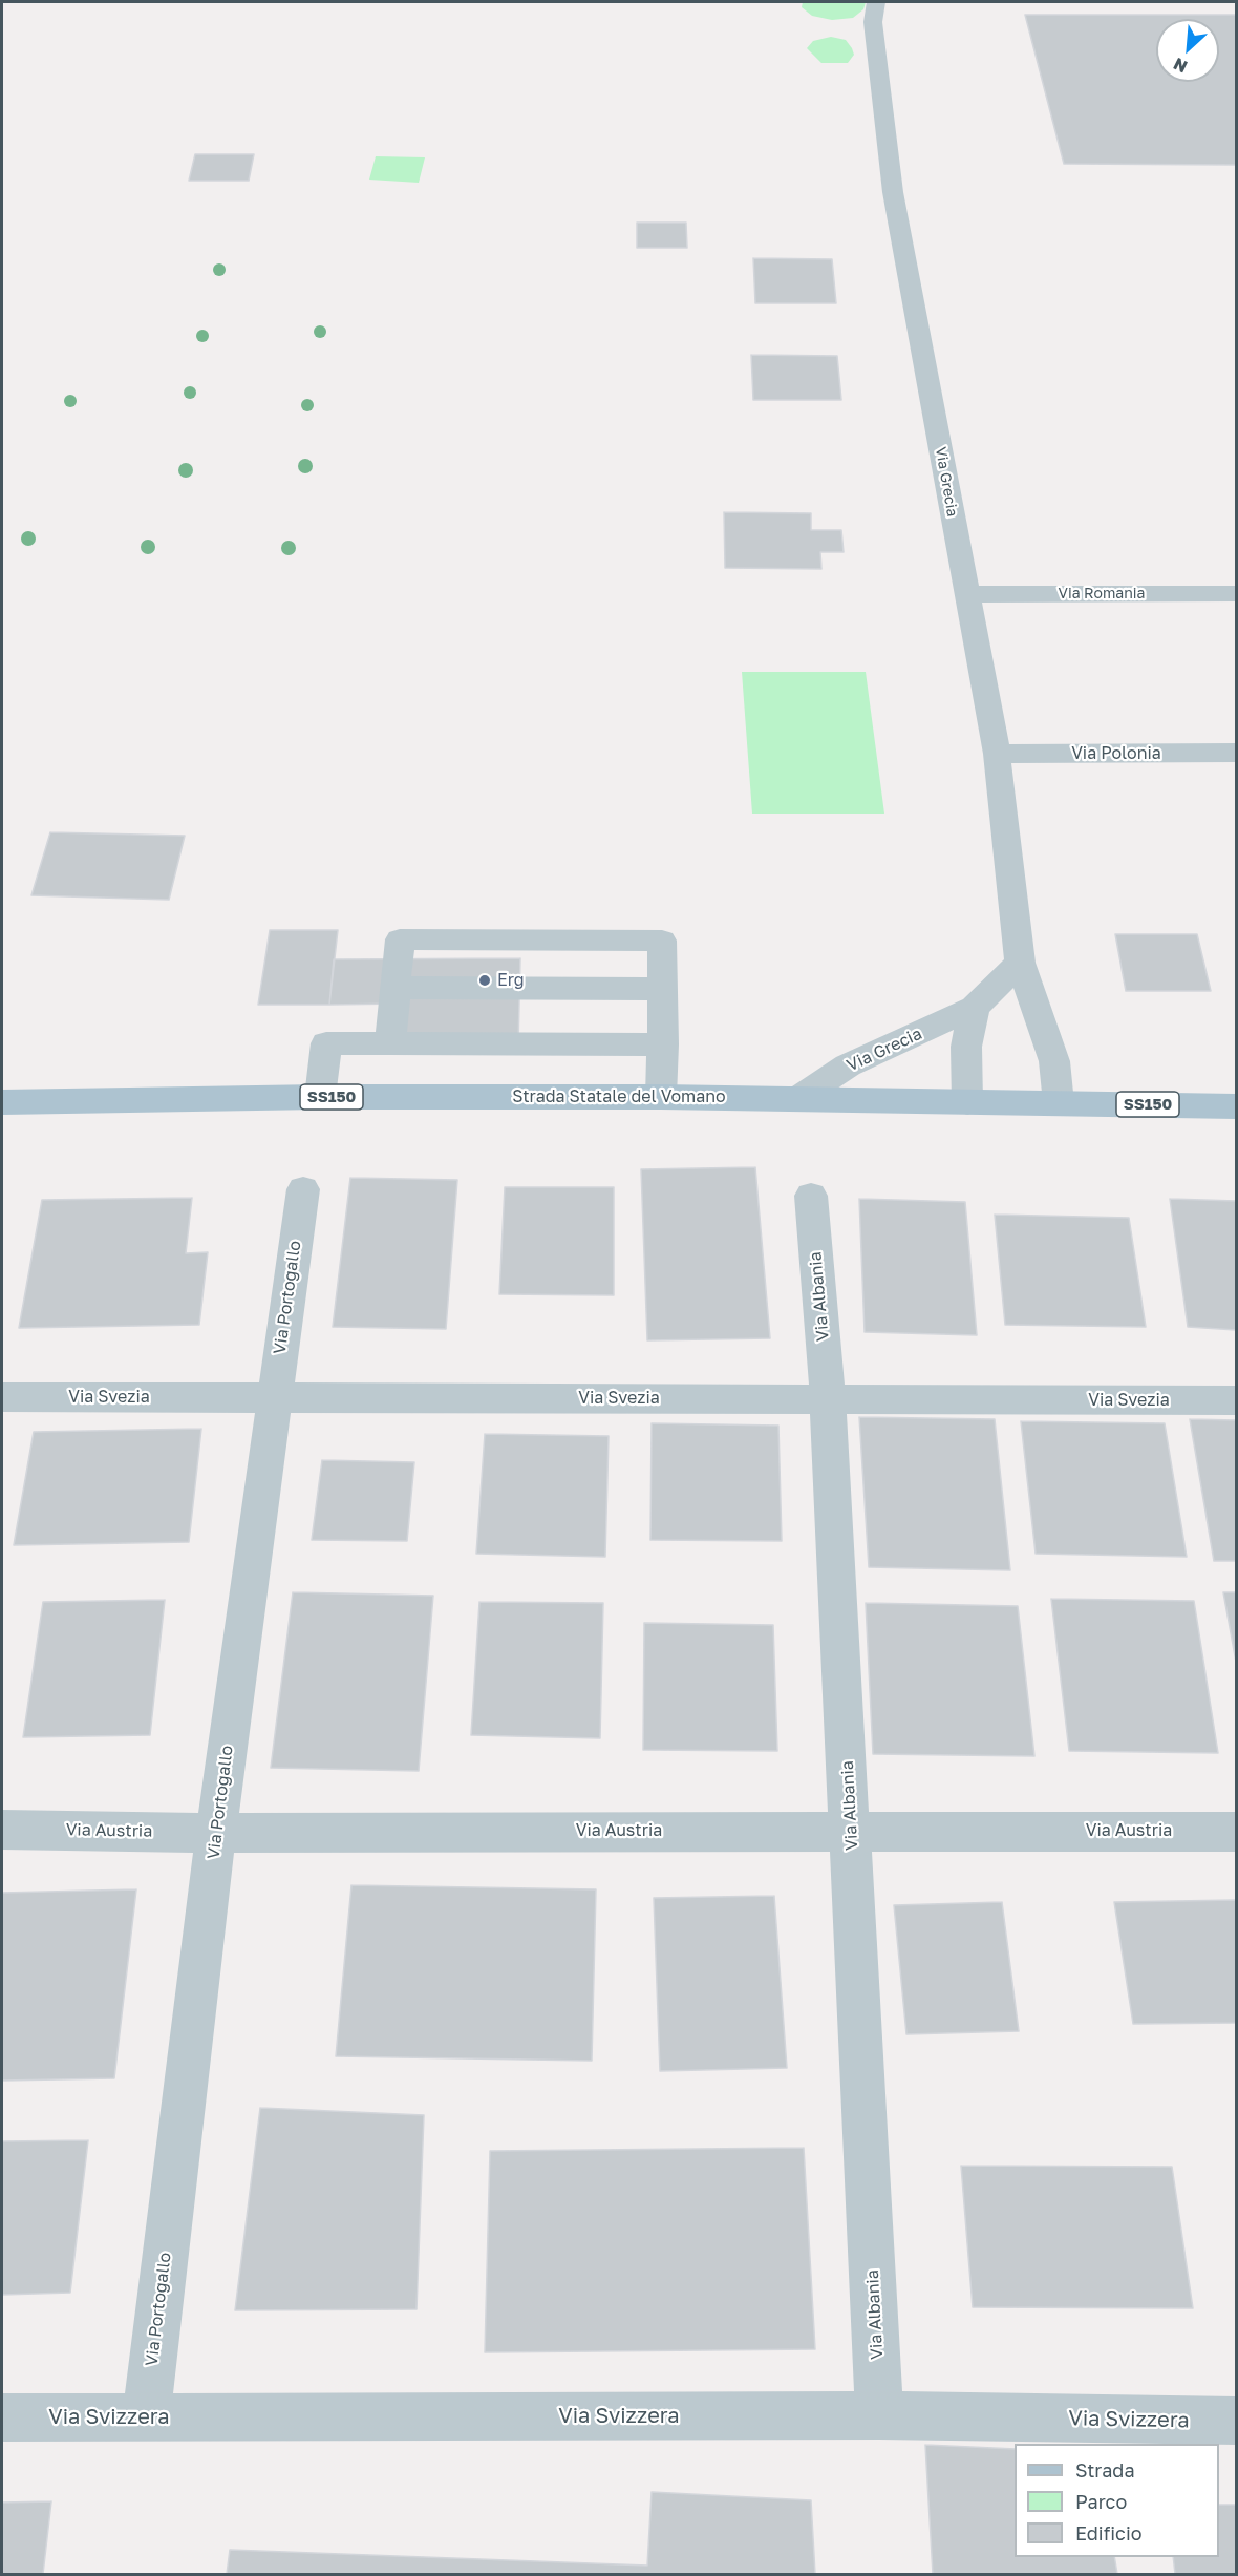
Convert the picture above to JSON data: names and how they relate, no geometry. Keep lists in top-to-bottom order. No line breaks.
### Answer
{"streets":{"main road":["SS150","Strada Statale del Vomano"],"street":["Via Grecia","Via Romania","Via Polonia","Via Albania","Via Portogallo","Via Svezia","Via Austria","Via Svizzera"]},"crossings":[["Via Grecia","Via Romania"],["Via Grecia","Via Polonia"],["Via Grecia","Strada Statale del Vomano"],["Via Albania","Via Svezia"],["Via Albania","Via Austria"],["Via Albania","Via Svizzera"],["Via Portogallo","Via Svezia"],["Via Portogallo","Via Austria"],["Via Portogallo","Via Svizzera"]],"places":["Erg"],"legend":["Strada","Parco","Edificio"],"north":"bottom left"}
